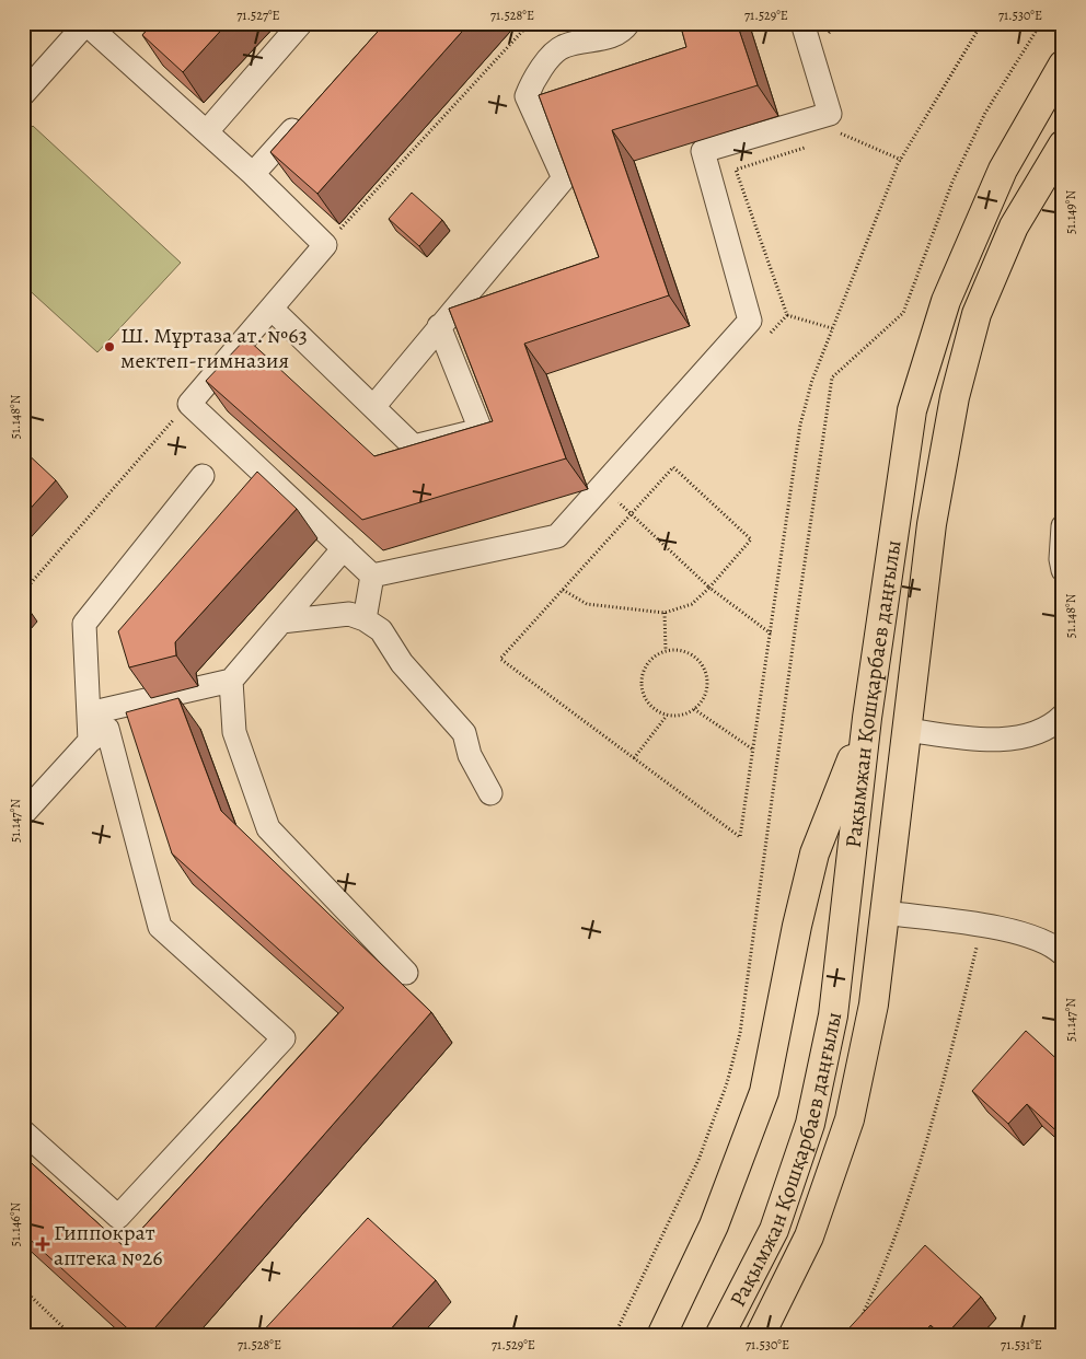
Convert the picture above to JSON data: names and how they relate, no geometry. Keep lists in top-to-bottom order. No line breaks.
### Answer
{"streets":{"main road":["Рақымжан Қошқарбаев даңғылы"]},"places":{"other":["Ш. Мұртаза ат. №63 мектеп-гимназия"],"health":["Гиппократ аптека №26"]},"coordinates":["71.527°E","71.528°E","71.529°E","71.530°E","51.149°N","51.148°N","51.147°N","51.146°N","71.531°E"]}
